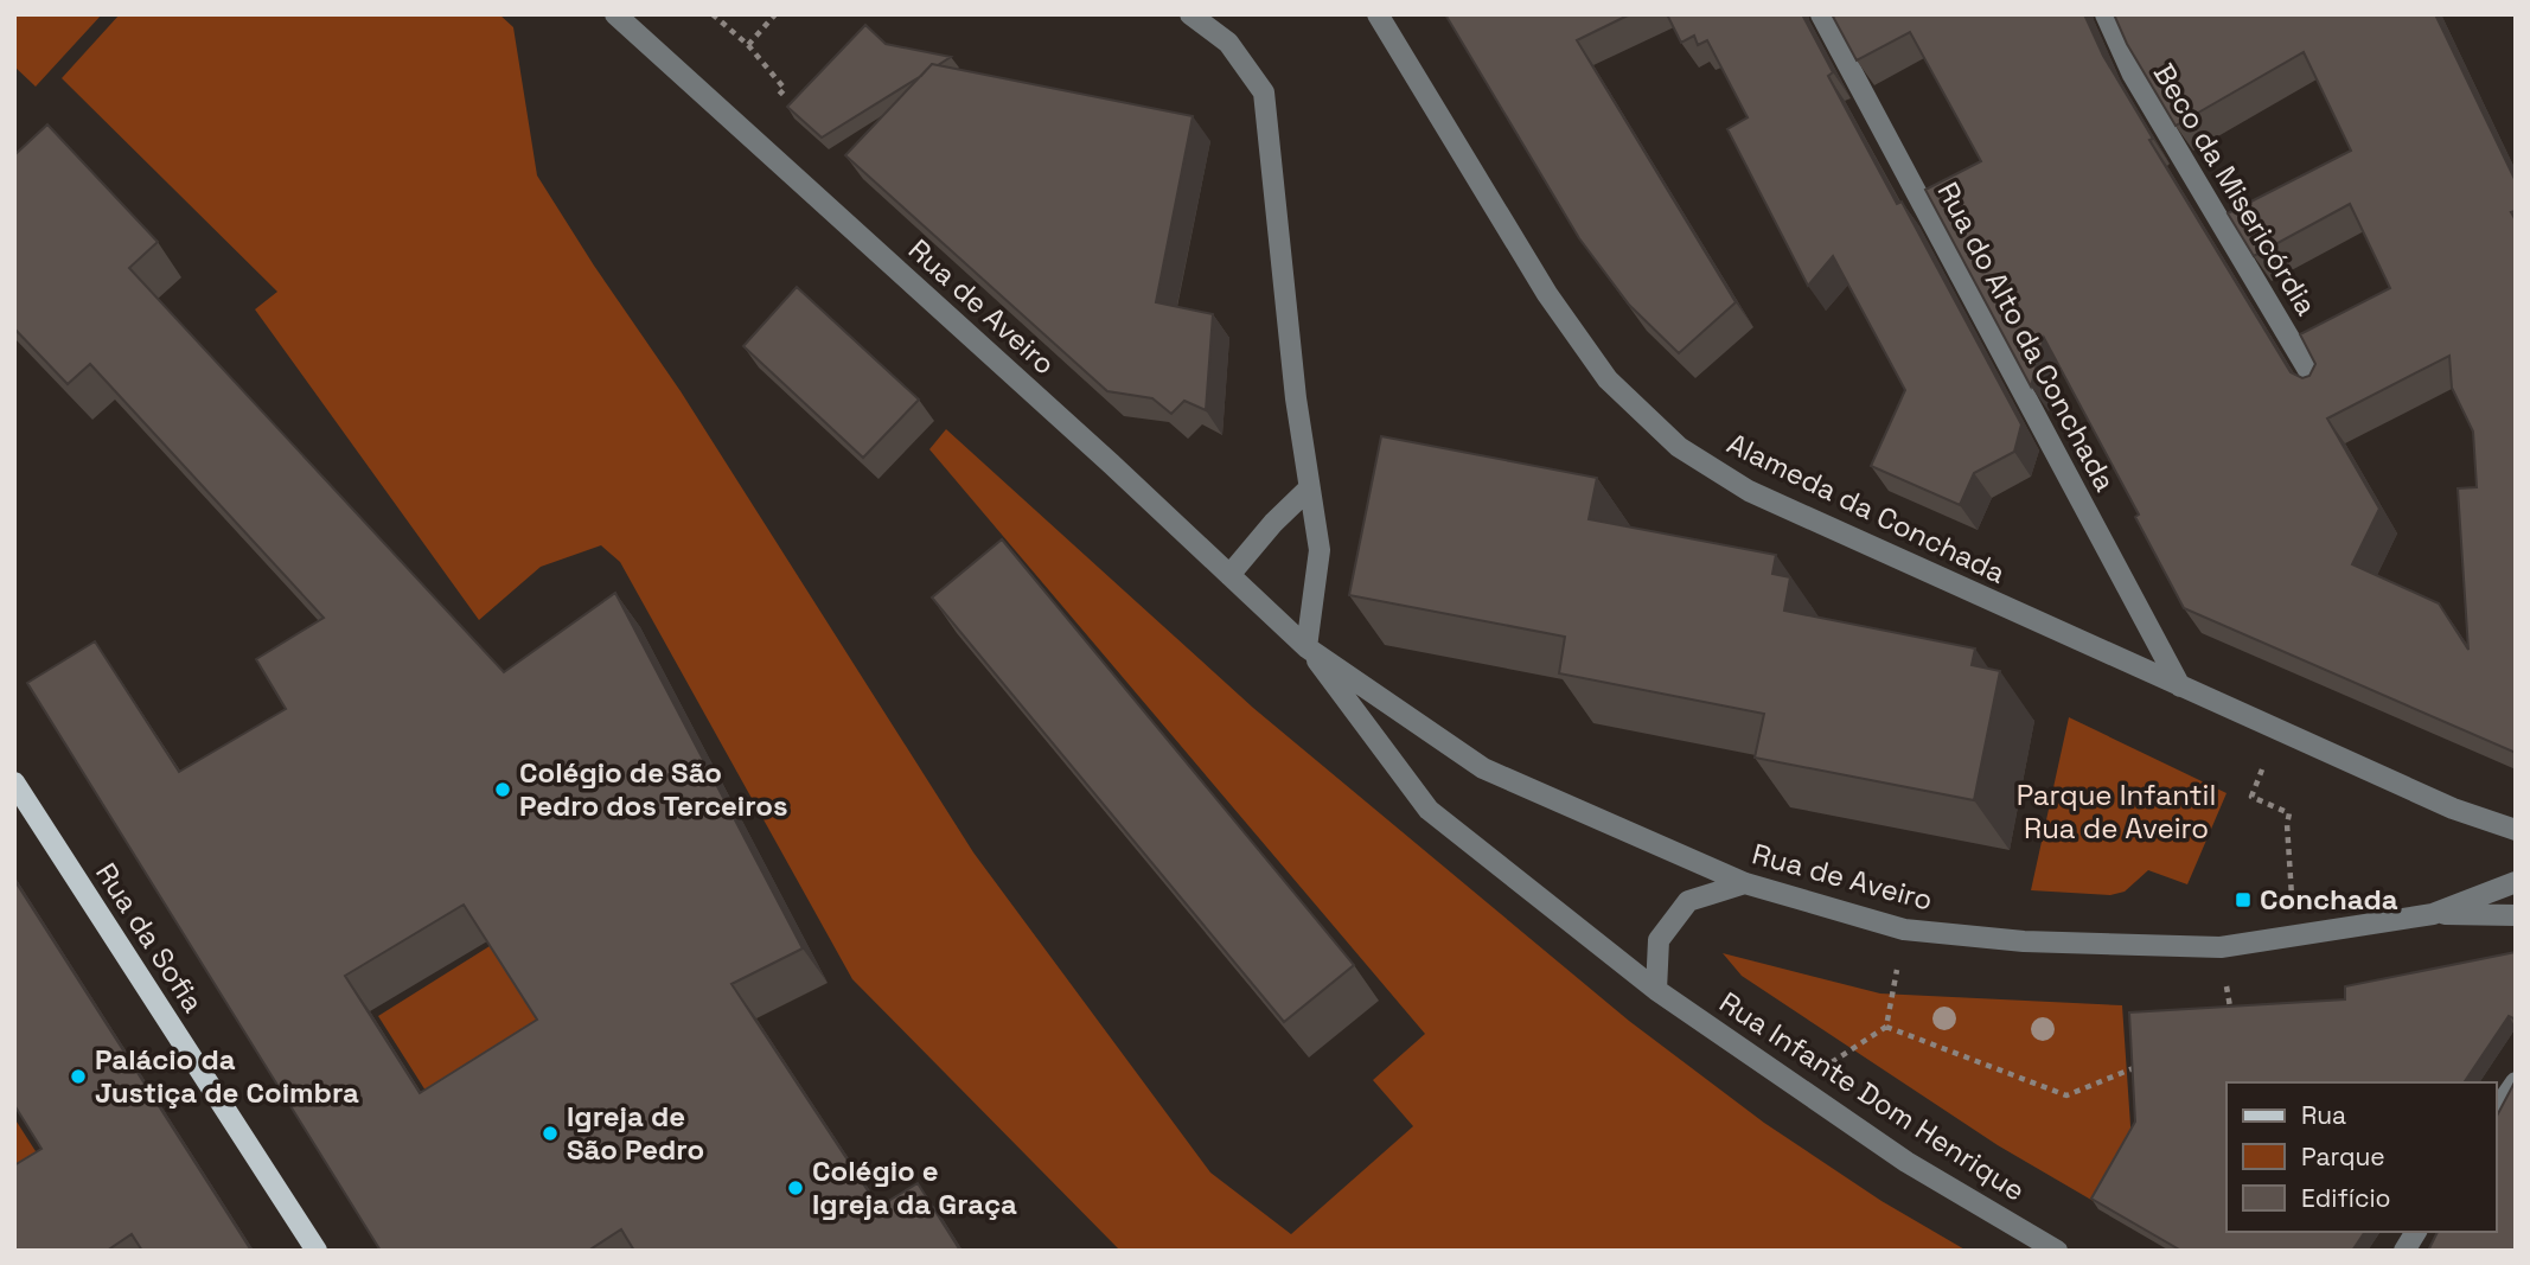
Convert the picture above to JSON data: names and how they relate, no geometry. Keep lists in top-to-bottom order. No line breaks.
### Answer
{"streets":{"main road":["Rua da Sofia"],"street":["Beco da Misericórdia","Rua de Aveiro","Rua do Alto da Conchada","Alameda da Conchada","Rua Infante Dom Henrique"]},"crossings":[["Rua de Aveiro","Rua Infante Dom Henrique"],["Rua do Alto da Conchada","Alameda da Conchada"]],"parks":["Parque Infantil Rua de Aveiro"],"places":{"other":["Colégio de São Pedro dos Terceiros","Palácio da Justiça de Coimbra","Igreja de São Pedro","Colégio e Igreja da Graça"],"transit":["Conchada"]},"legend":["Rua","Parque","Edifício"]}
